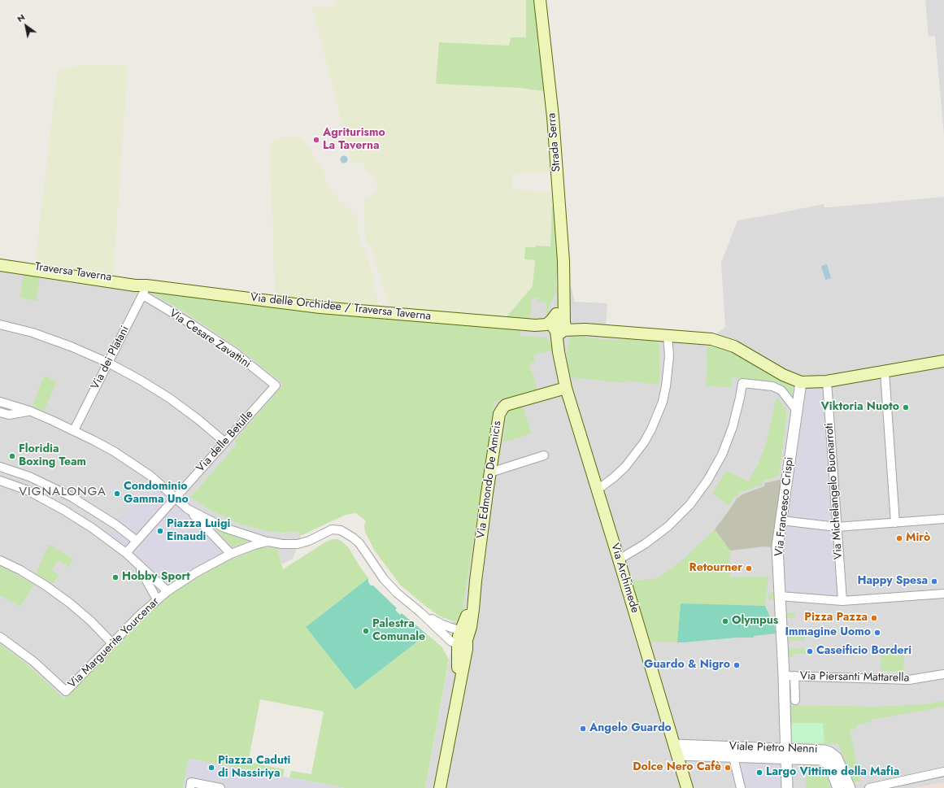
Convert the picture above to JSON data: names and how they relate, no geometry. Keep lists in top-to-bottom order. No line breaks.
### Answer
{"streets":{"main road":["Strada Serra","Traversa Taverna","Via delle Orchidee / Traversa Taverna","Via Edmondo De Amicis","Via Archimede"],"street":["Via Cesare Zavattini","Via dei Platani","Via delle Betulle","Via Michelangelo Buonarroti","Via Francesco Crispi","Via Marguerite Yourcenar","Via Piersanti Mattarella","Viale Pietro Nenni"]},"crossings":[["Strada Serra","Via delle Orchidee / Traversa Taverna"],["Strada Serra","Via Archimede"],["Traversa Taverna","Via delle Orchidee / Traversa Taverna"],["Traversa Taverna","Via Cesare Zavattini"],["Traversa Taverna","Via dei Platani"],["Via delle Orchidee / Traversa Taverna","Via Cesare Zavattini"],["Via delle Orchidee / Traversa Taverna","Via dei Platani"],["Via delle Orchidee / Traversa Taverna","Via Francesco Crispi"],["Via delle Orchidee / Traversa Taverna","Via Archimede"],["Via Cesare Zavattini","Via dei Platani"],["Via Cesare Zavattini","Via delle Betulle"],["Via Edmondo De Amicis","Via Archimede"],["Via Francesco Crispi","Via Piersanti Mattarella"],["Via Francesco Crispi","Viale Pietro Nenni"],["Via Archimede","Viale Pietro Nenni"]],"districts":["VIGNALONGA"],"places":["Agriturismo La Taverna","Viktoria Nuoto","Floridia Boxing Team","Condominio Gamma Uno","Piazza Luigi Einaudi","Mirò","Retourner","Hobby Sport","Happy Spesa","Pizza Pazza","Olympus","Palestra Comunale","Immagine Uomo","Caseificio Borderi","Guardo & Nigro","Angelo Guardo","Piazza Caduti di Nassiriya","Dolce Nero Cafè","Largo Vittime della Mafia"],"north":"top left"}
